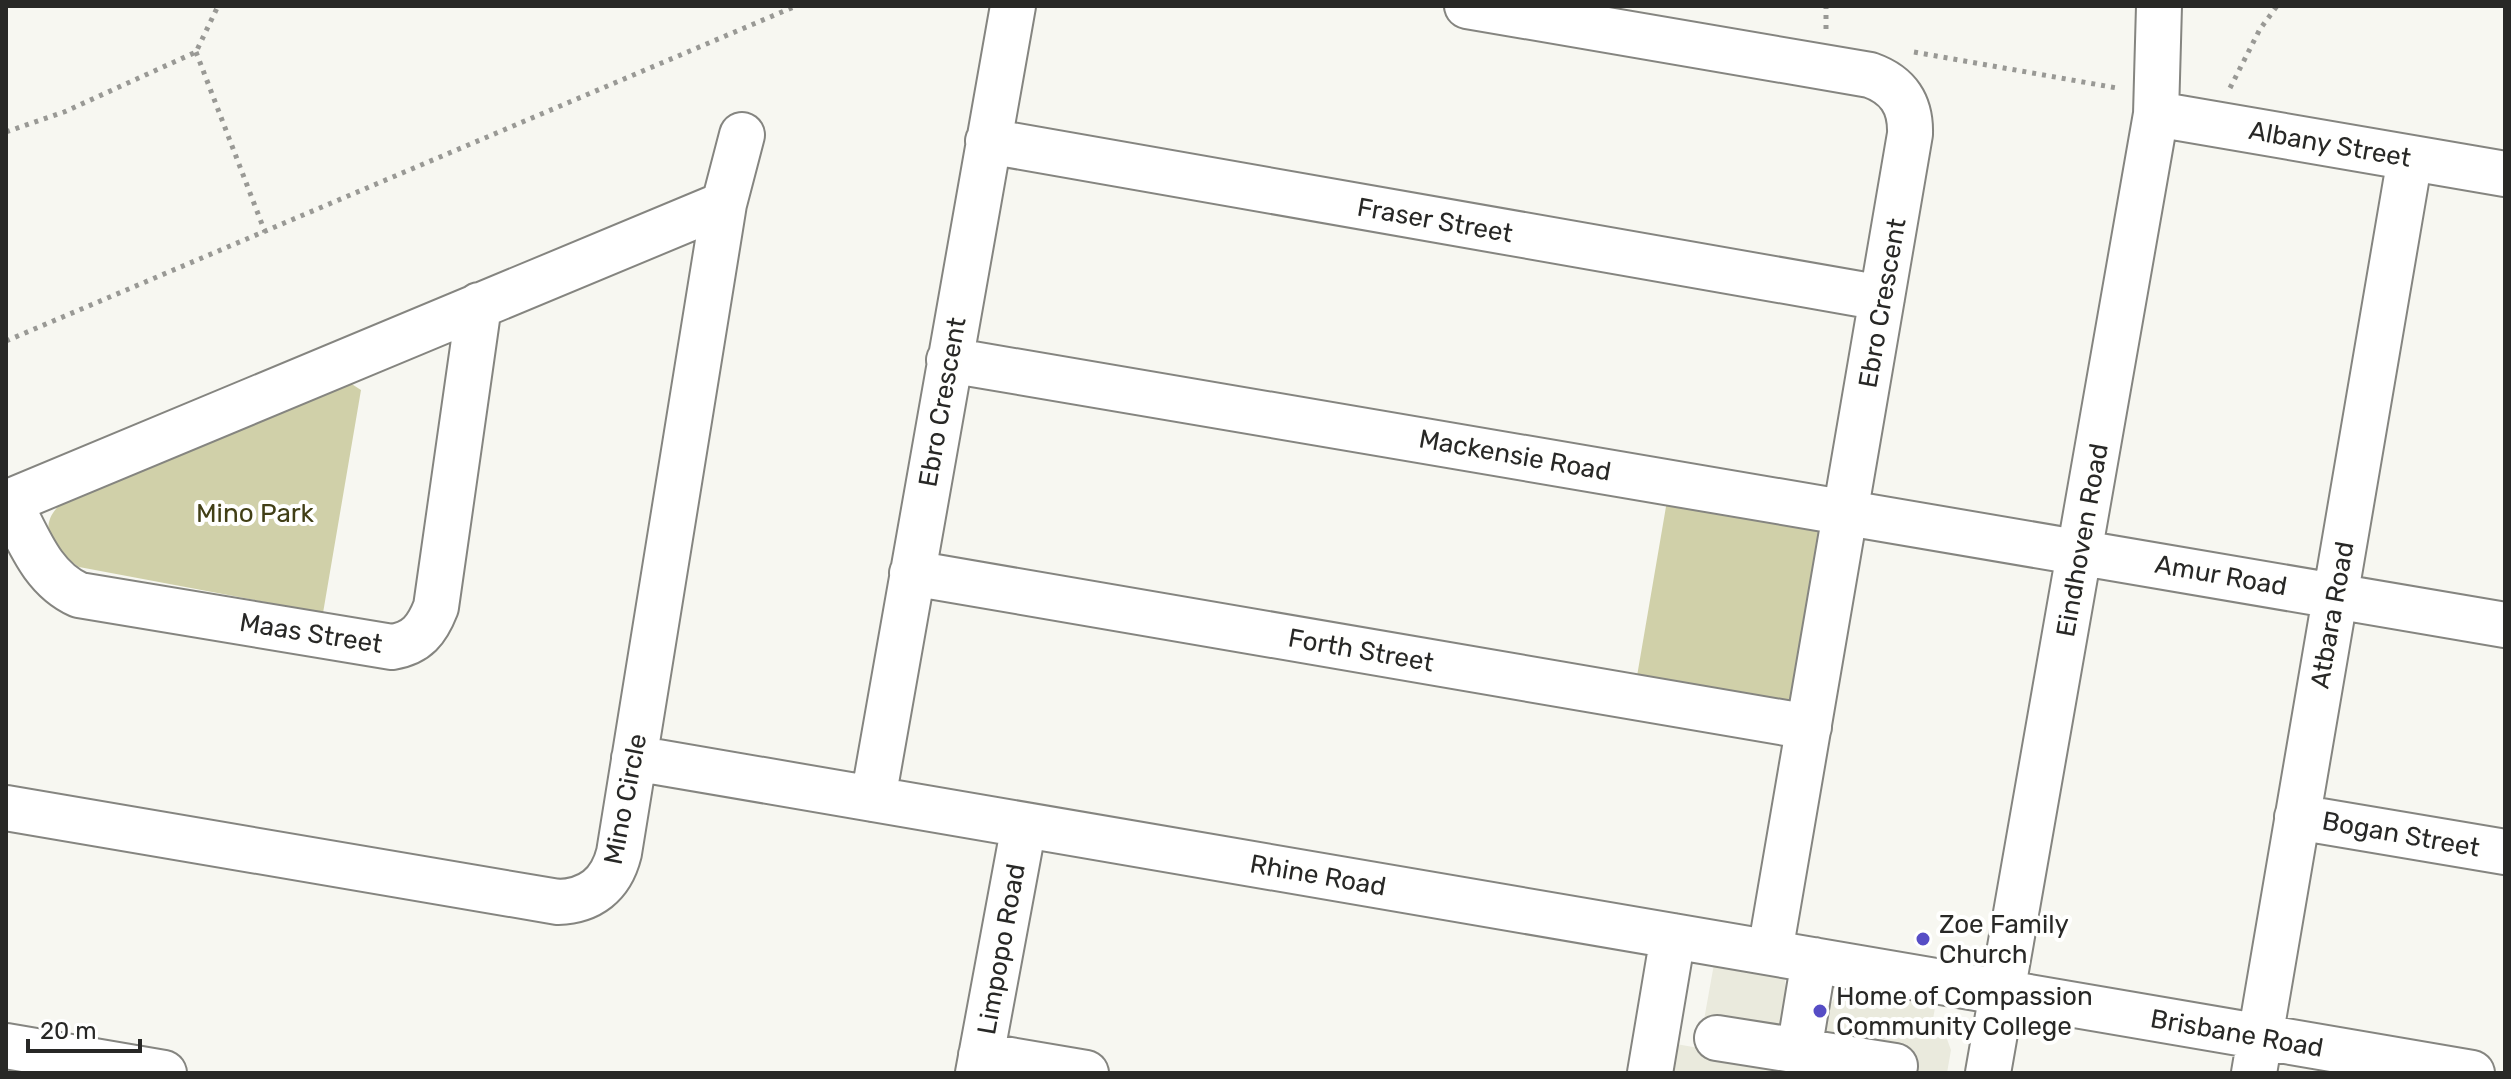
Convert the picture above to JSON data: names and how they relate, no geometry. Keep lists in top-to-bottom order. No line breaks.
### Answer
{"streets":{"street":["Albany Street","Fraser Street","Ebro Crescent","Mackensie Road","Eindhoven Road","Amur Road","Atbara Road","Maas Street","Forth Street","Mino Circle","Bogan Street","Rhine Road","Limpopo Road","Brisbane Road"]},"crossings":[["Albany Street","Eindhoven Road"],["Albany Street","Atbara Road"],["Fraser Street","Ebro Crescent"],["Ebro Crescent","Mackensie Road"],["Ebro Crescent","Forth Street"],["Ebro Crescent","Rhine Road"],["Mackensie Road","Eindhoven Road"],["Mackensie Road","Amur Road"],["Eindhoven Road","Amur Road"],["Eindhoven Road","Rhine Road"],["Eindhoven Road","Brisbane Road"],["Amur Road","Atbara Road"],["Atbara Road","Bogan Street"],["Atbara Road","Brisbane Road"],["Mino Circle","Rhine Road"],["Rhine Road","Limpopo Road"],["Rhine Road","Brisbane Road"]],"parks":["Mino Park"],"places":["Zoe Family Church","Home of Compassion Community College"],"scale_bar":"20 m"}
